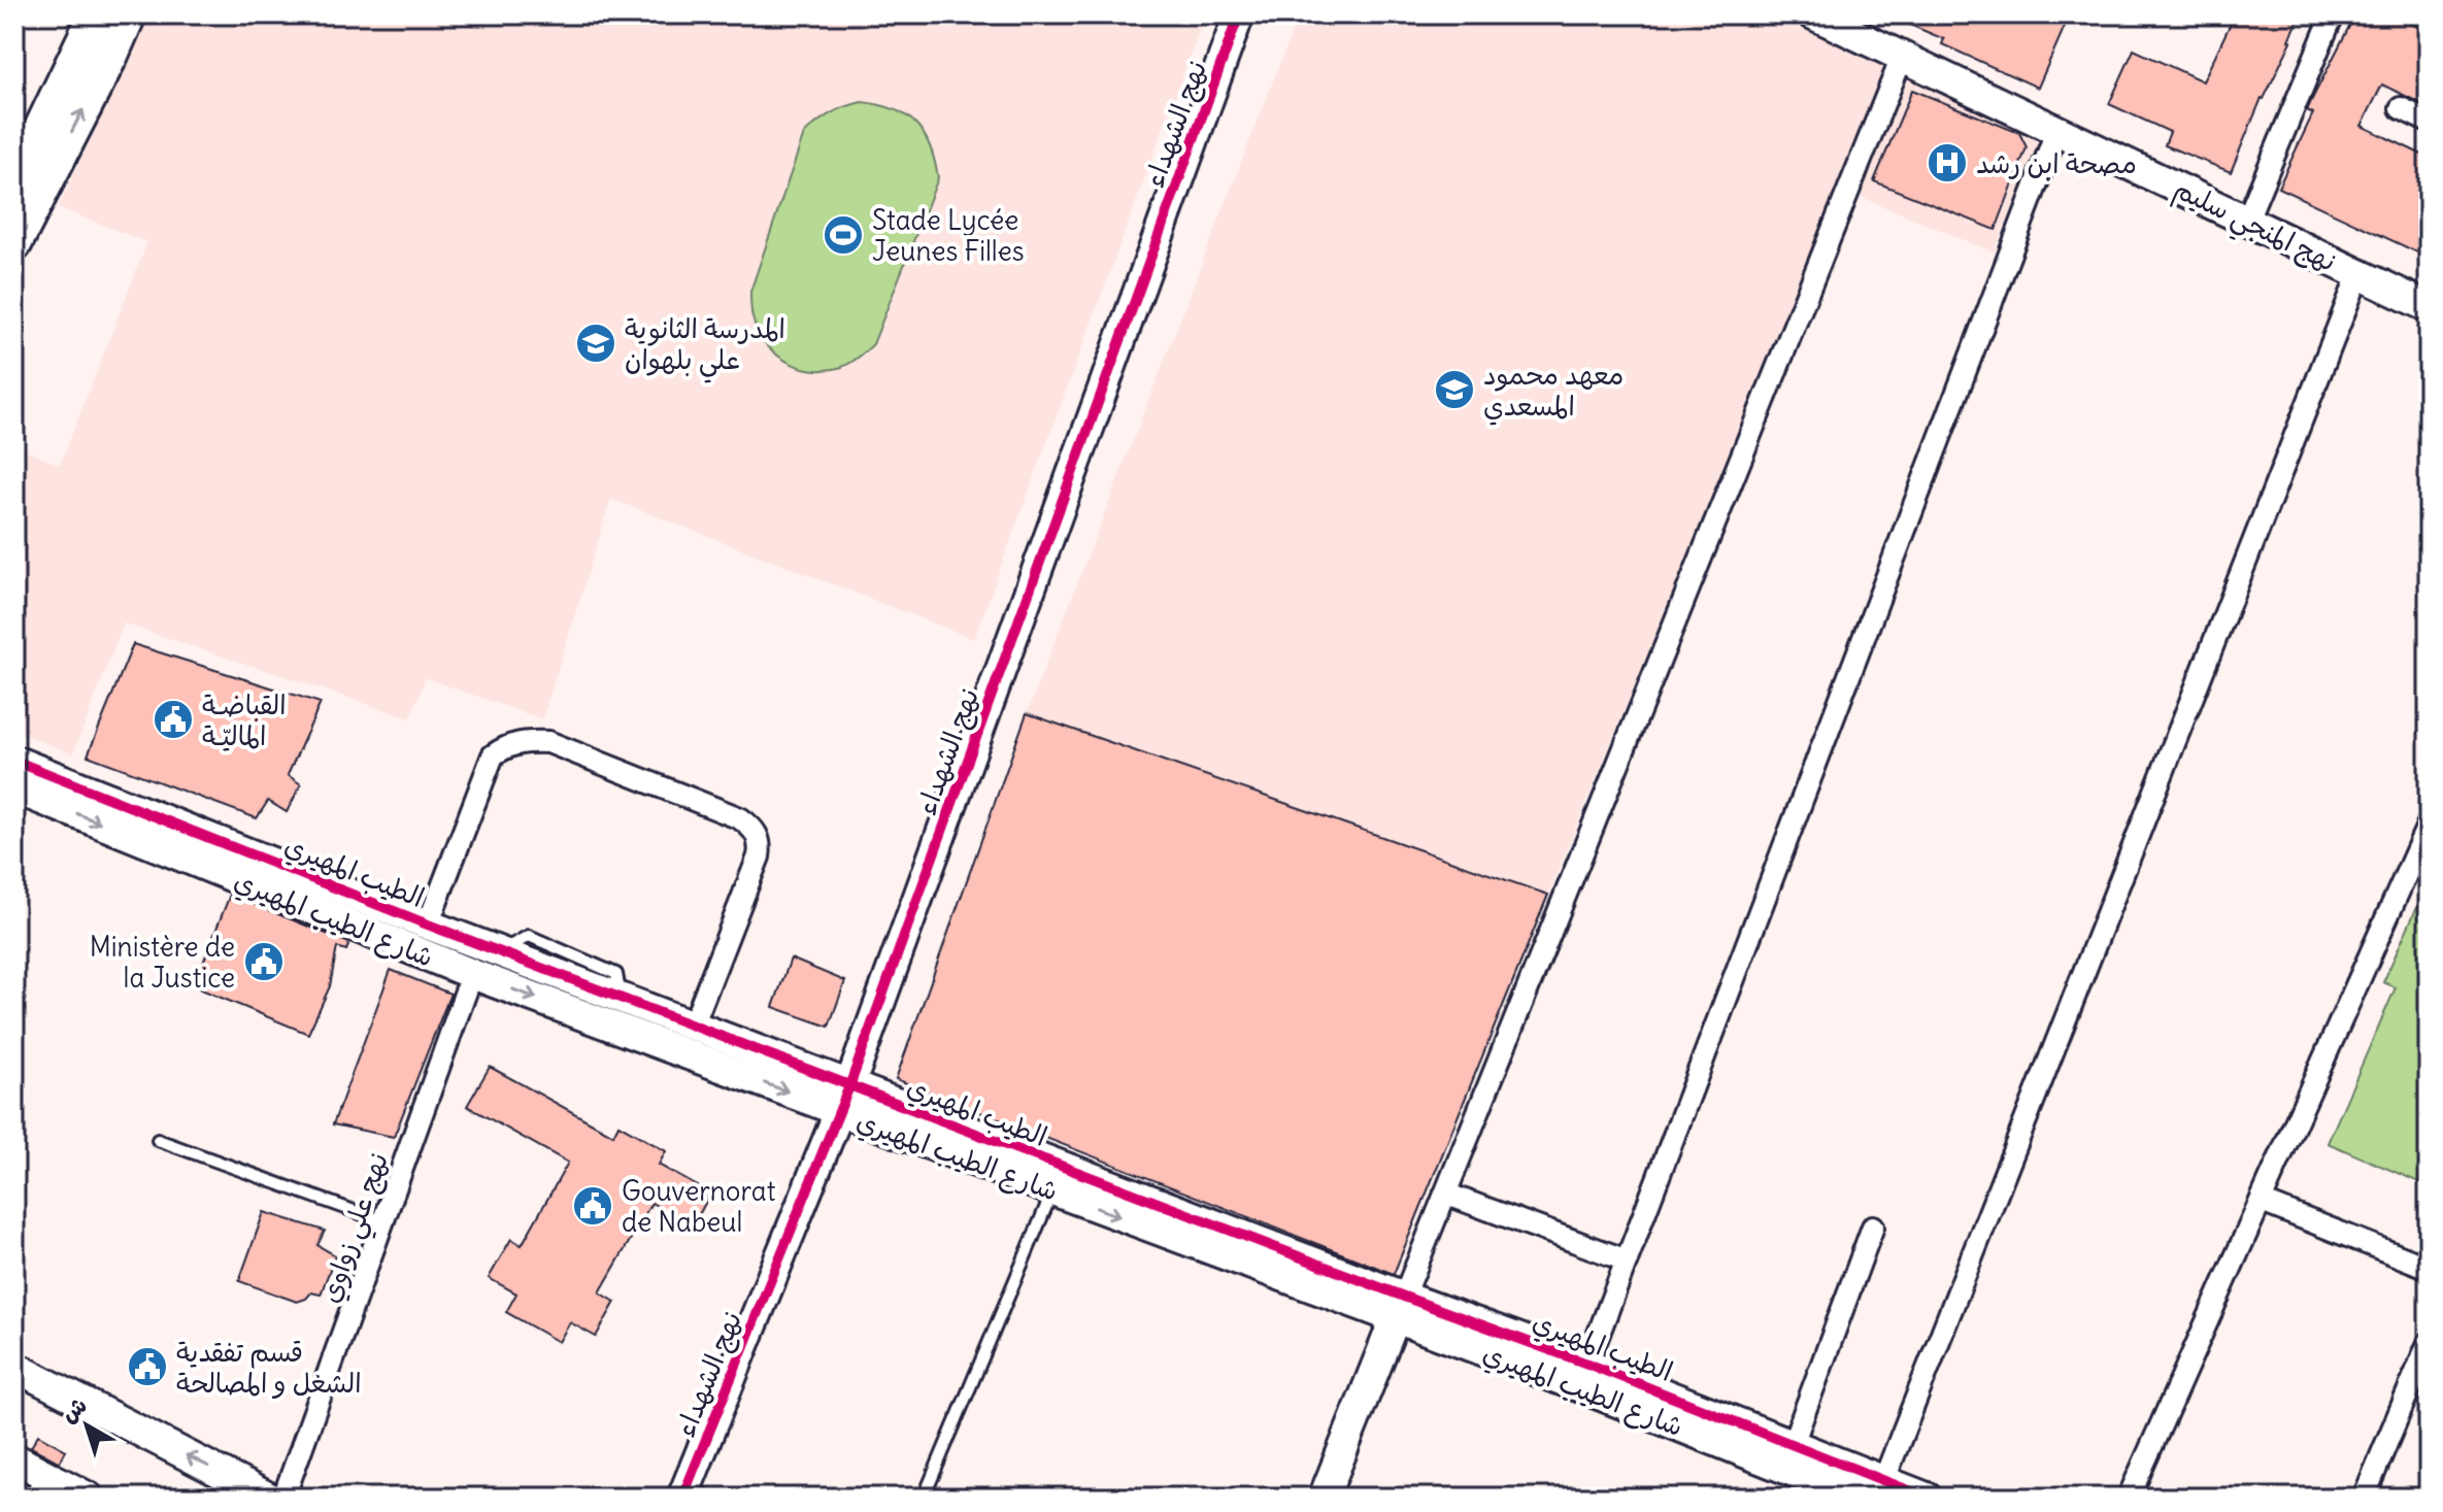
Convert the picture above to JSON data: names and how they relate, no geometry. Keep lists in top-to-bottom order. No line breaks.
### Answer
{"streets":{"street":["نهج الشهداء","نهج المنجي سليم","الطيب المهيري","شارع الطيب المهيري","نهج علي زواوي"]},"crossings":[["نهج الشهداء","الطيب المهيري"],["نهج الشهداء","شارع الطيب المهيري"],["الطيب المهيري","شارع الطيب المهيري"],["شارع الطيب المهيري","نهج علي زواوي"]],"one_way":["شارع الطيب المهيري"],"places":{"hospital":["مصحة ابن رشد"],"sports":["Stade Lycée Jeunes Filles"],"school or university":["المدرسة الثانوية علي بلهوان","معهد محمود المسعدي"],"public building":["القباضـة الماليّـة","Ministère de la Justice","Gouvernorat de Nabeul","قسم تفقدية الشغل و المصالحة"]},"north":"top left"}
